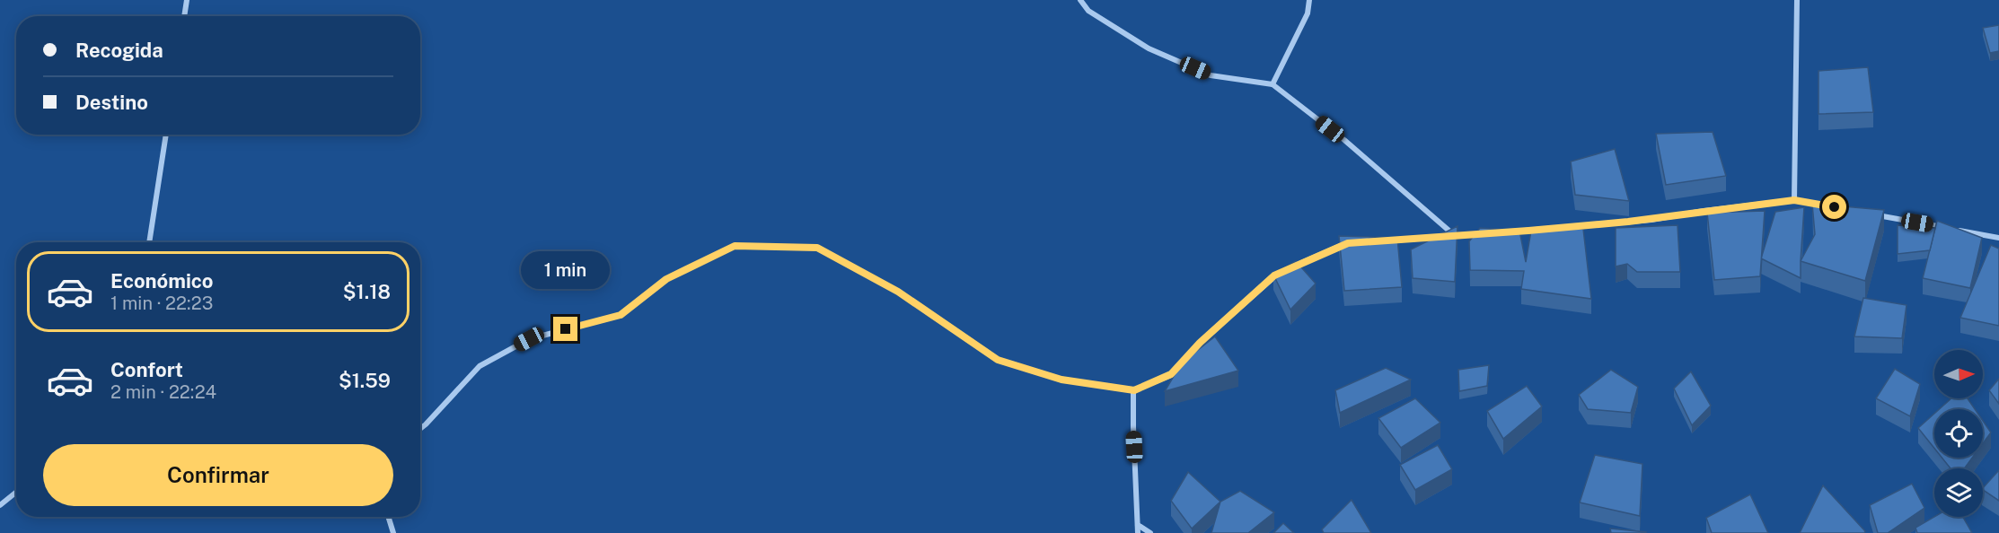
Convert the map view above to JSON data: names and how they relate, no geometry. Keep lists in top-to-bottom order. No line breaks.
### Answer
{"north":"right","page":{"banner":["Recogida","Destino"],"bubble":"1 min","list":[{"name":"Económico","note":"1 min · 22:23","value":"$1.18"},{"name":"Confort","note":"2 min · 22:24","value":"$1.59"}],"buttons":"Confirmar"}}
